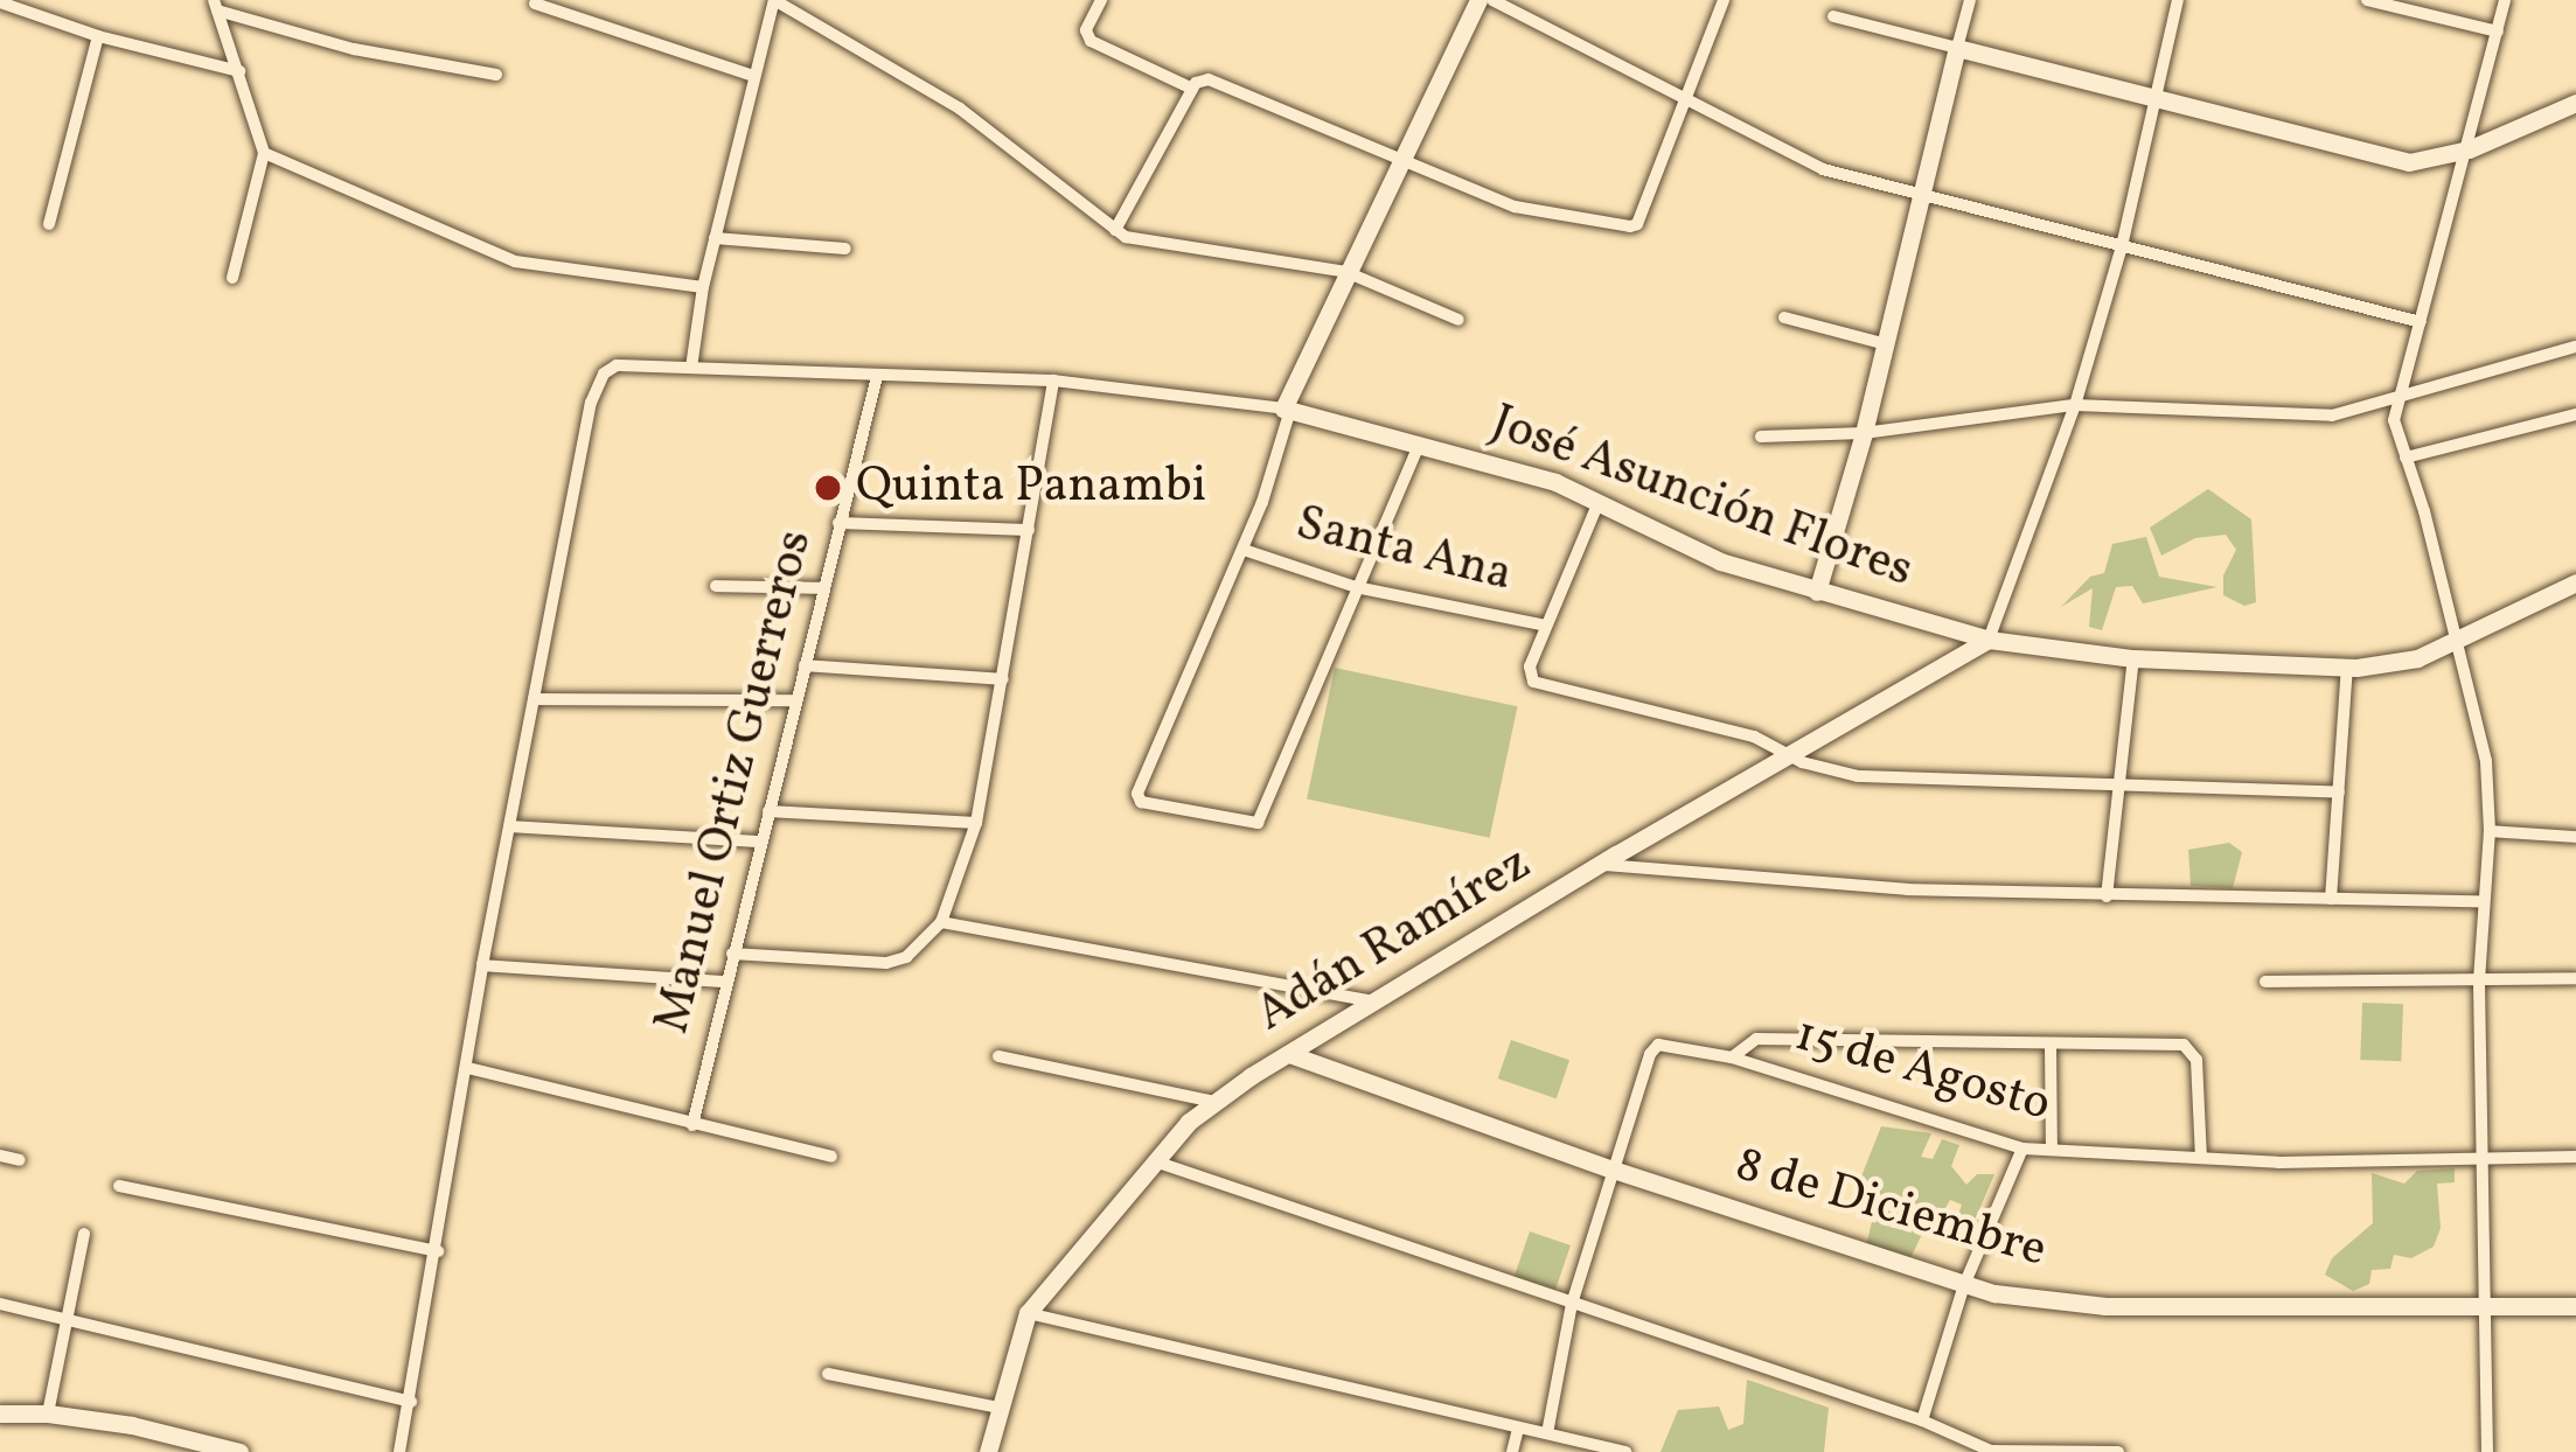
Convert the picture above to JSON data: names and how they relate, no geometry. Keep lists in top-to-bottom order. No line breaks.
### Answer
{"streets":{"street":["José Asunción Flores","Santa Ana","Manuel Ortiz Guerreros","Adán Ramírez","15 de Agosto","8 de Diciembre"]},"crossings":[["José Asunción Flores","Manuel Ortiz Guerreros"],["José Asunción Flores","Adán Ramírez"],["Adán Ramírez","8 de Diciembre"],["15 de Agosto","8 de Diciembre"]],"places":["Quinta Panambi"]}
